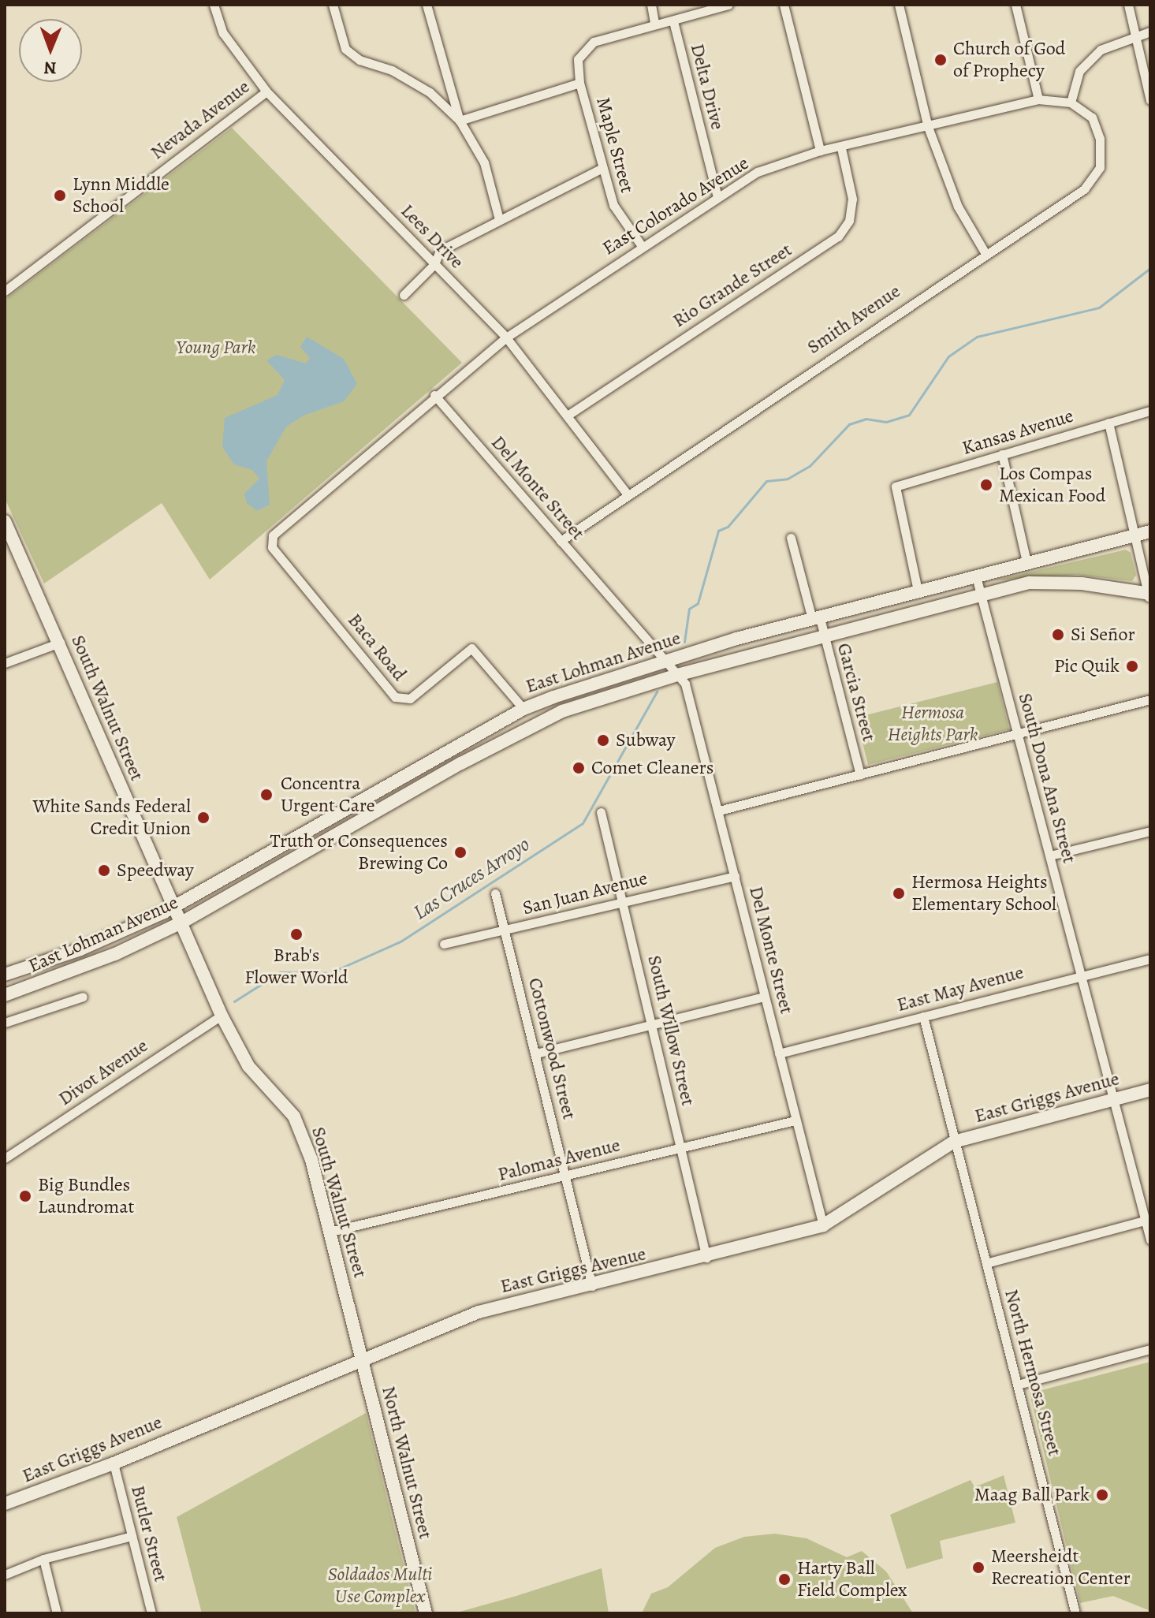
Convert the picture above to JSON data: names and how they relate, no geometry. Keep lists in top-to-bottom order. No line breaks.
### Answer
{"streets":{"main road":["East Lohman Avenue","South Walnut Street","East Griggs Avenue","North Walnut Street"],"street":["Delta Drive","Nevada Avenue","Maple Street","East Colorado Avenue","Lees Drive","Rio Grande Street","Smith Avenue","Kansas Avenue","Del Monte Street","Baca Road","Garcia Street","South Dona Ana Street","San Juan Avenue","East May Avenue","South Willow Street","Cottonwood Street","Divot Avenue","Palomas Avenue","North Hermosa Street","Butler Street"]},"crossings":[["Delta Drive","East Colorado Avenue"],["Nevada Avenue","Lees Drive"],["Maple Street","East Colorado Avenue"],["East Colorado Avenue","Lees Drive"],["East Colorado Avenue","Rio Grande Street"],["East Colorado Avenue","Smith Avenue"],["East Colorado Avenue","Del Monte Street"],["East Colorado Avenue","Baca Road"],["Lees Drive","Rio Grande Street"],["Lees Drive","Smith Avenue"],["Smith Avenue","Del Monte Street"],["Kansas Avenue","East Lohman Avenue"],["Del Monte Street","East Lohman Avenue"],["Del Monte Street","San Juan Avenue"],["Del Monte Street","East May Avenue"],["Del Monte Street","East Griggs Avenue"],["Del Monte Street","Palomas Avenue"],["Baca Road","East Lohman Avenue"],["East Lohman Avenue","Garcia Street"],["East Lohman Avenue","South Walnut Street"],["East Lohman Avenue","South Dona Ana Street"],["South Walnut Street","Divot Avenue"],["South Walnut Street","East Griggs Avenue"],["South Walnut Street","Palomas Avenue"],["South Walnut Street","North Walnut Street"],["South Dona Ana Street","East May Avenue"],["South Dona Ana Street","East Griggs Avenue"],["San Juan Avenue","South Willow Street"],["San Juan Avenue","Cottonwood Street"],["East May Avenue","North Hermosa Street"],["South Willow Street","East Griggs Avenue"],["South Willow Street","Palomas Avenue"],["Cottonwood Street","East Griggs Avenue"],["Cottonwood Street","Palomas Avenue"],["East Griggs Avenue","North Hermosa Street"],["East Griggs Avenue","North Walnut Street"],["East Griggs Avenue","Butler Street"]],"water":["Las Cruces Arroyo"],"parks":["Young Park","Hermosa Heights Park","Soldados Multi Use Complex"],"places":["Church of God of Prophecy","Lynn Middle School","Los Compas Mexican Food","Si Señor","Pic Quik","Subway","Comet Cleaners","Concentra Urgent Care","White Sands Federal Credit Union","Truth or Consequences Brewing Co","Speedway","Hermosa Heights Elementary School","Brab's Flower World","Big Bundles Laundromat","Maag Ball Park","Meersheidt Recreation Center","Harty Ball Field Complex"],"north":"bottom"}
